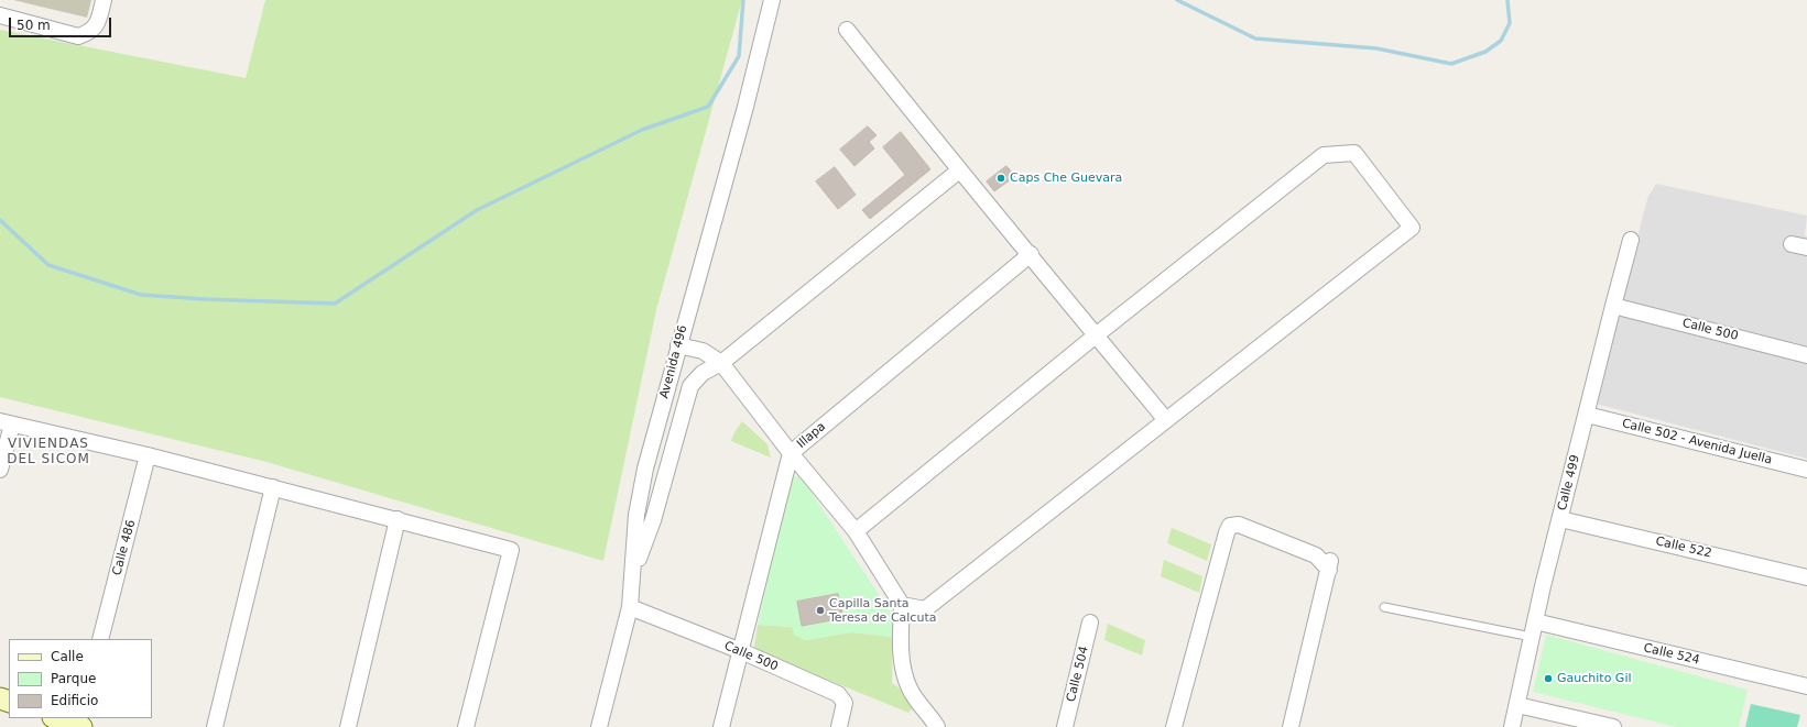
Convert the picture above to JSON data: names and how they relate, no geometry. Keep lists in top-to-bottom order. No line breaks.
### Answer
{"streets":{"street":["Calle 500","Avenida 496","Illapa","Calle 502 - Avenida Juella","Calle 499","Calle 486","Calle 522","Calle 524","Calle 504"]},"crossings":[["Calle 500","Avenida 496"],["Calle 500","Illapa"],["Calle 500","Calle 499"],["Calle 502 - Avenida Juella","Calle 499"],["Calle 499","Calle 522"],["Calle 499","Calle 524"]],"districts":["VIVIENDAS DEL SICOM"],"places":["Caps Che Guevara","Capilla Santa Teresa de Calcuta","Gauchito Gil"],"legend":["Calle","Parque","Edificio"],"scale_bar":"50 m"}
